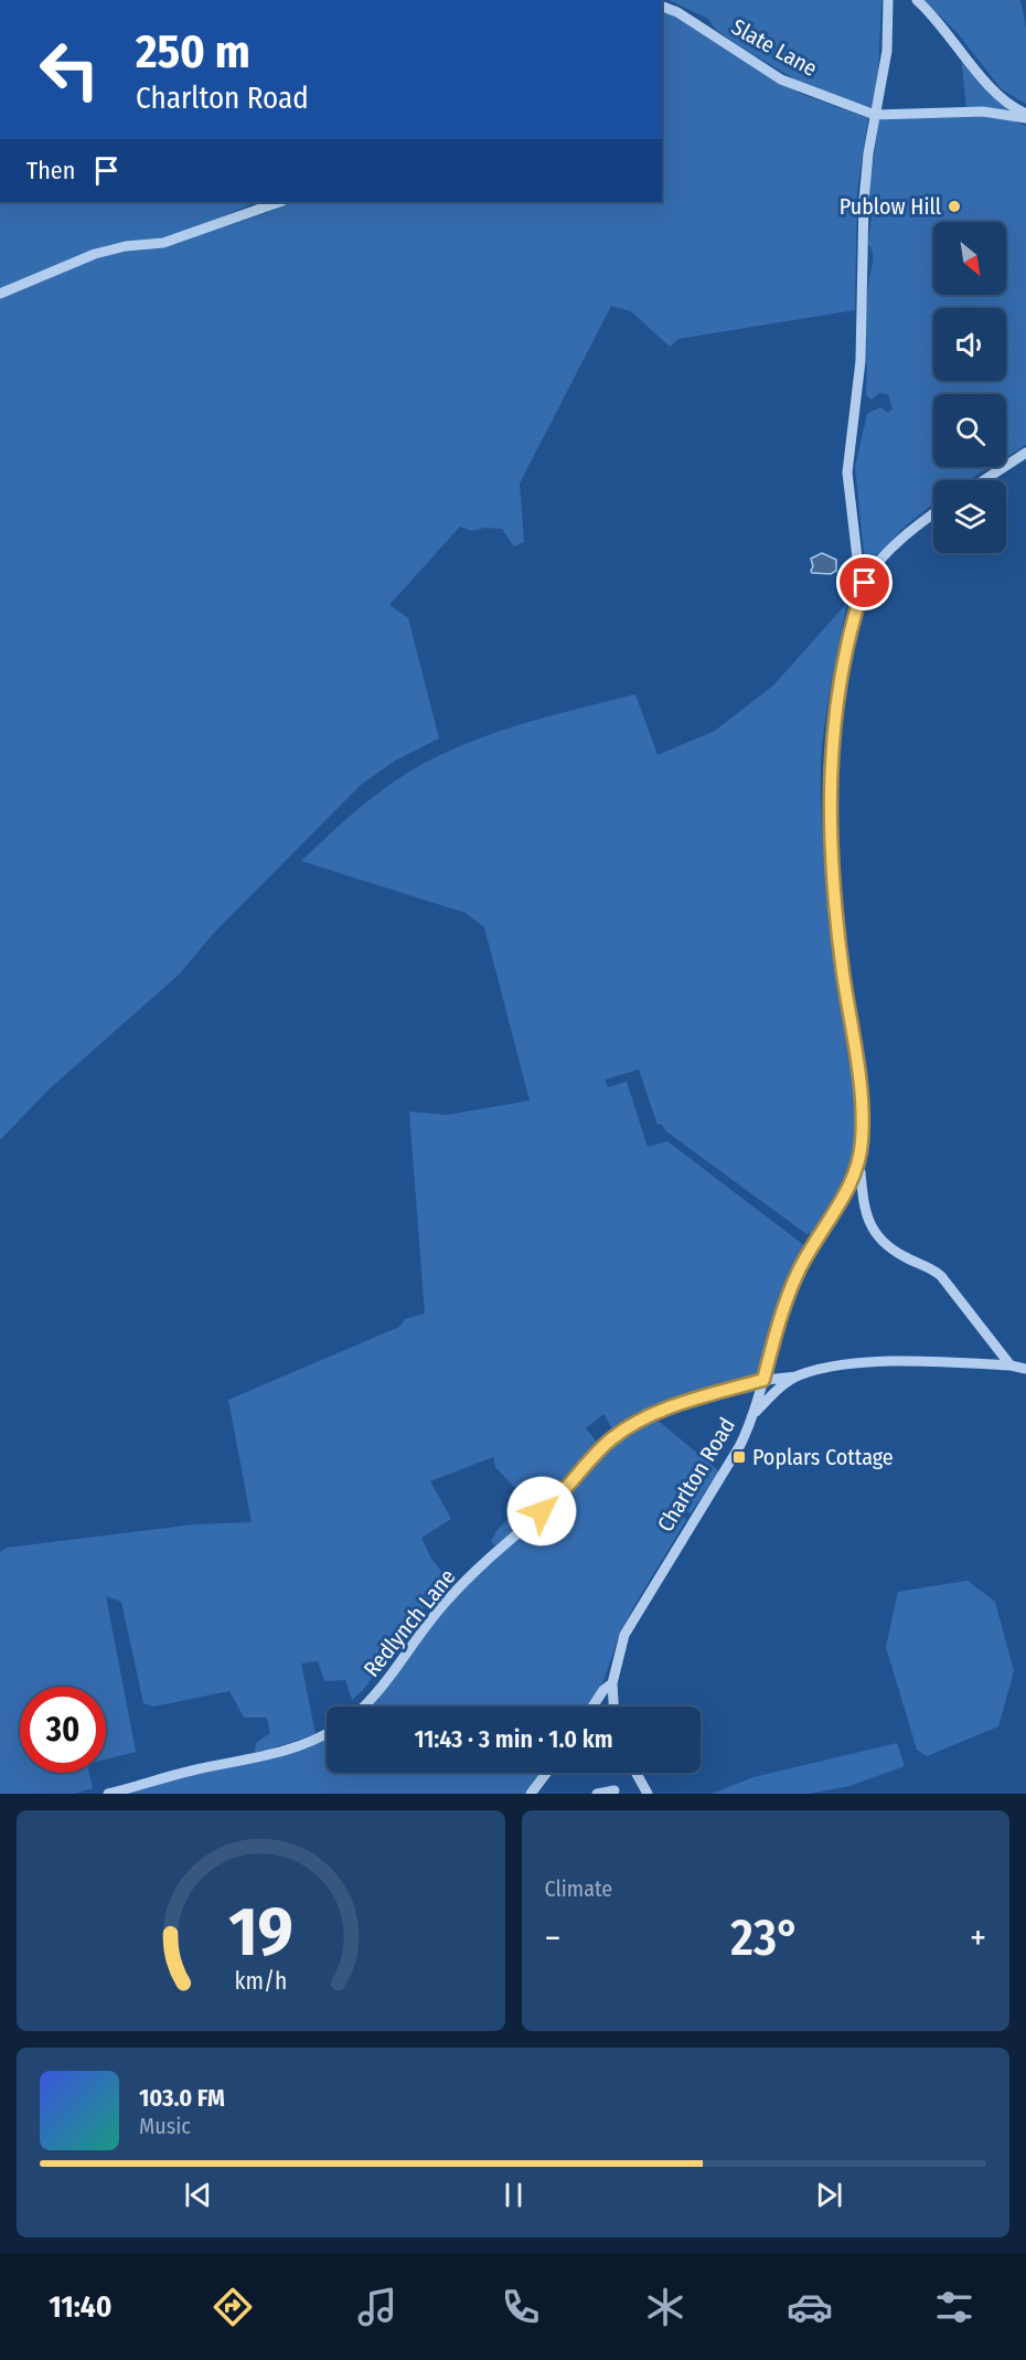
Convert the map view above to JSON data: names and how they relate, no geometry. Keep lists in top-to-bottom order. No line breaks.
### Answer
{"streets":{"street":["Slate Lane","Charlton Road","Redlynch Lane"]},"crossings":[["Charlton Road","Redlynch Lane"]],"places":{"other":["Publow Hill"],"transit":["Poplars Cottage"]},"north":"bottom right","page":{"turn":["250 m","Charlton Road"],"then":"Then","limit":"30","trip":"11:43 · 3 min · 1.0 km","tile":"Climate","heat":["−","23°","+"],"song":["103.0 FM","Music"],"tabs":"11:40","gauge":["19","km/h"]}}
